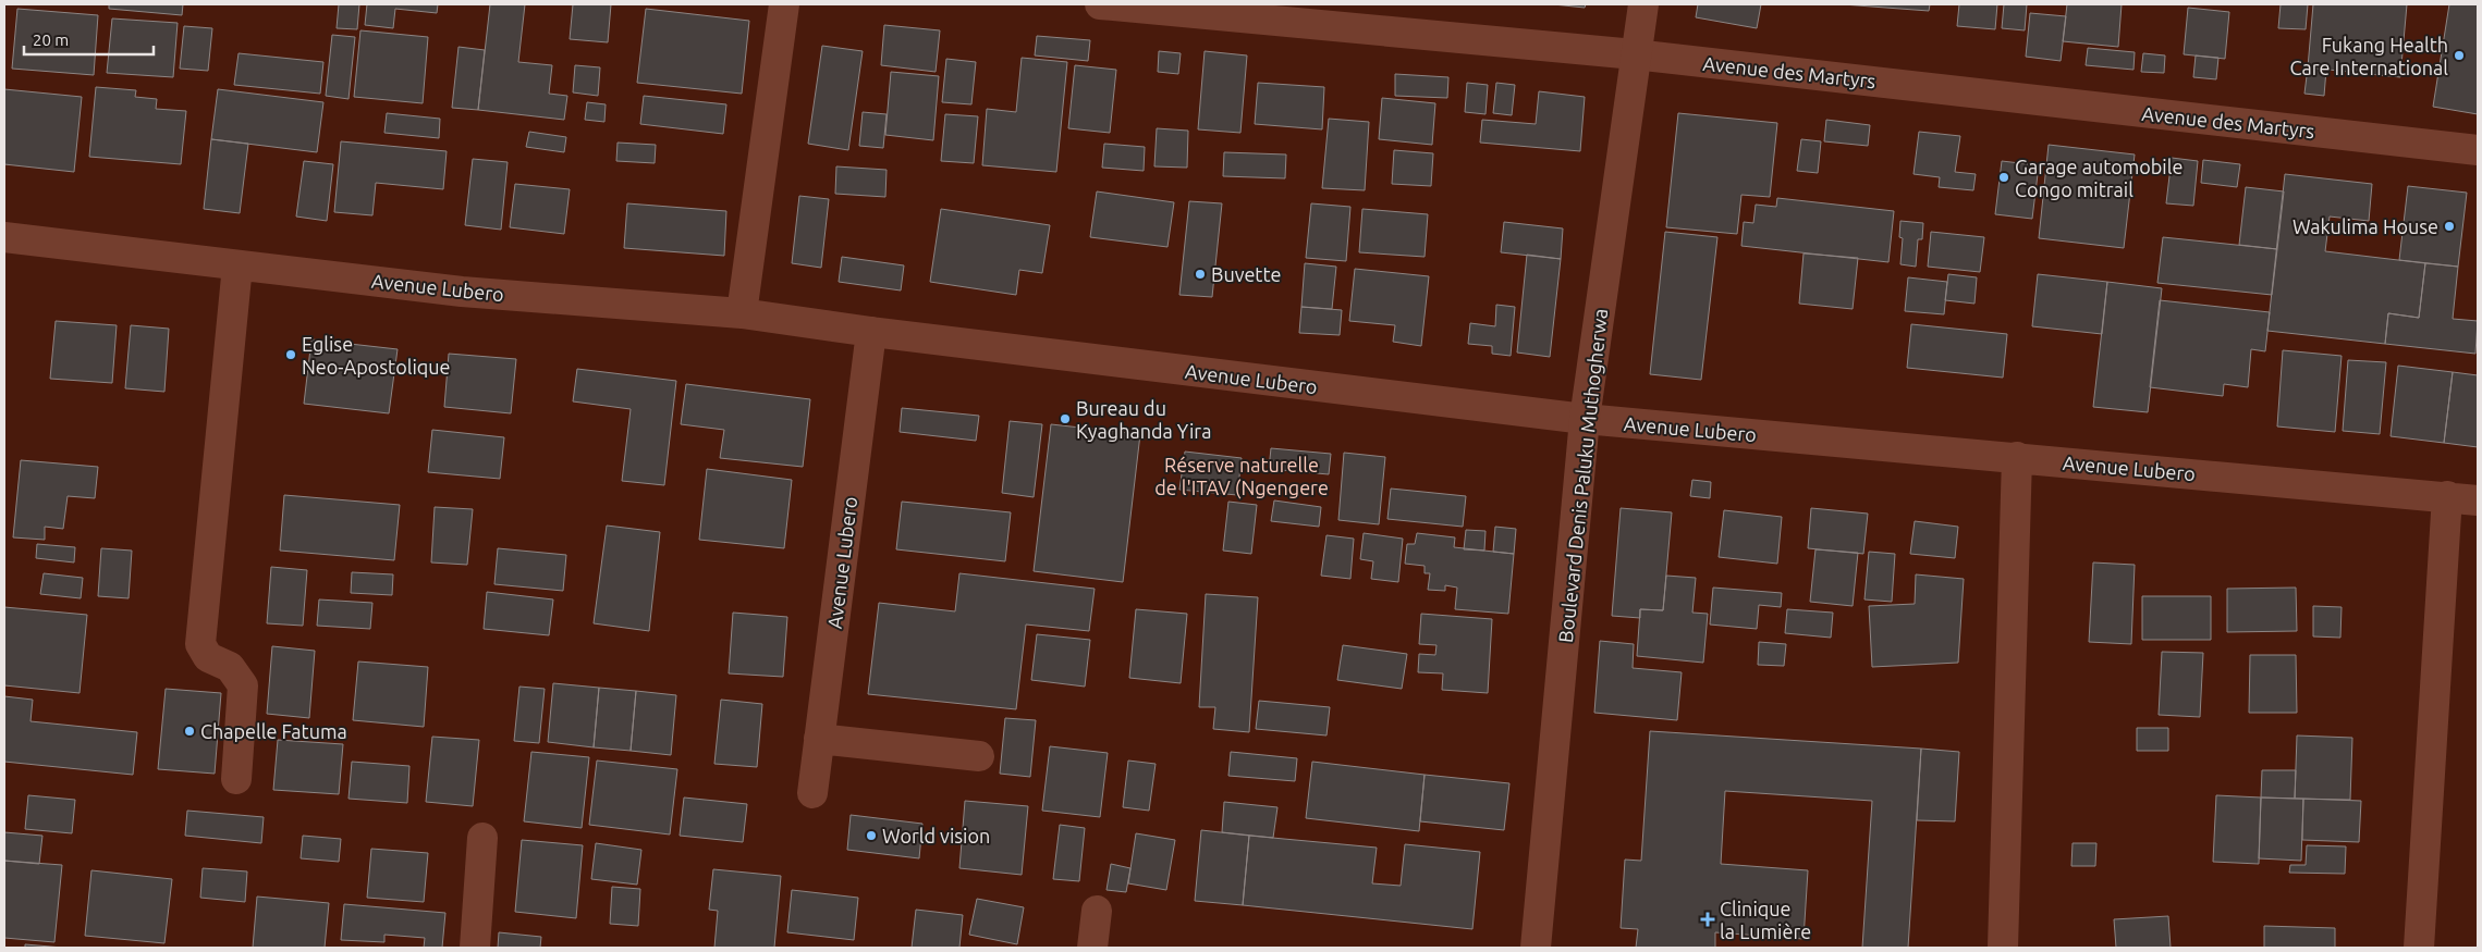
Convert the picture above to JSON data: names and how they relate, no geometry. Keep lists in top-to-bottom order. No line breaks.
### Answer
{"streets":{"street":["Avenue des Martyrs","Avenue Lubero","Boulevard Denis Paluku Muthogherwa"]},"crossings":[["Avenue des Martyrs","Boulevard Denis Paluku Muthogherwa"],["Avenue Lubero","Boulevard Denis Paluku Muthogherwa"]],"parks":["Réserve naturelle de l'ITAV (Ngengere"],"places":{"other":["Fukang Health Care International","Garage automobile Congo mitrail","Wakulima House","Buvette","Eglise Neo-Apostolique","Bureau du Kyaghanda Yira","Chapelle Fatuma","World vision"],"health":["Clinique la Lumière"]},"scale_bar":"20 m"}
